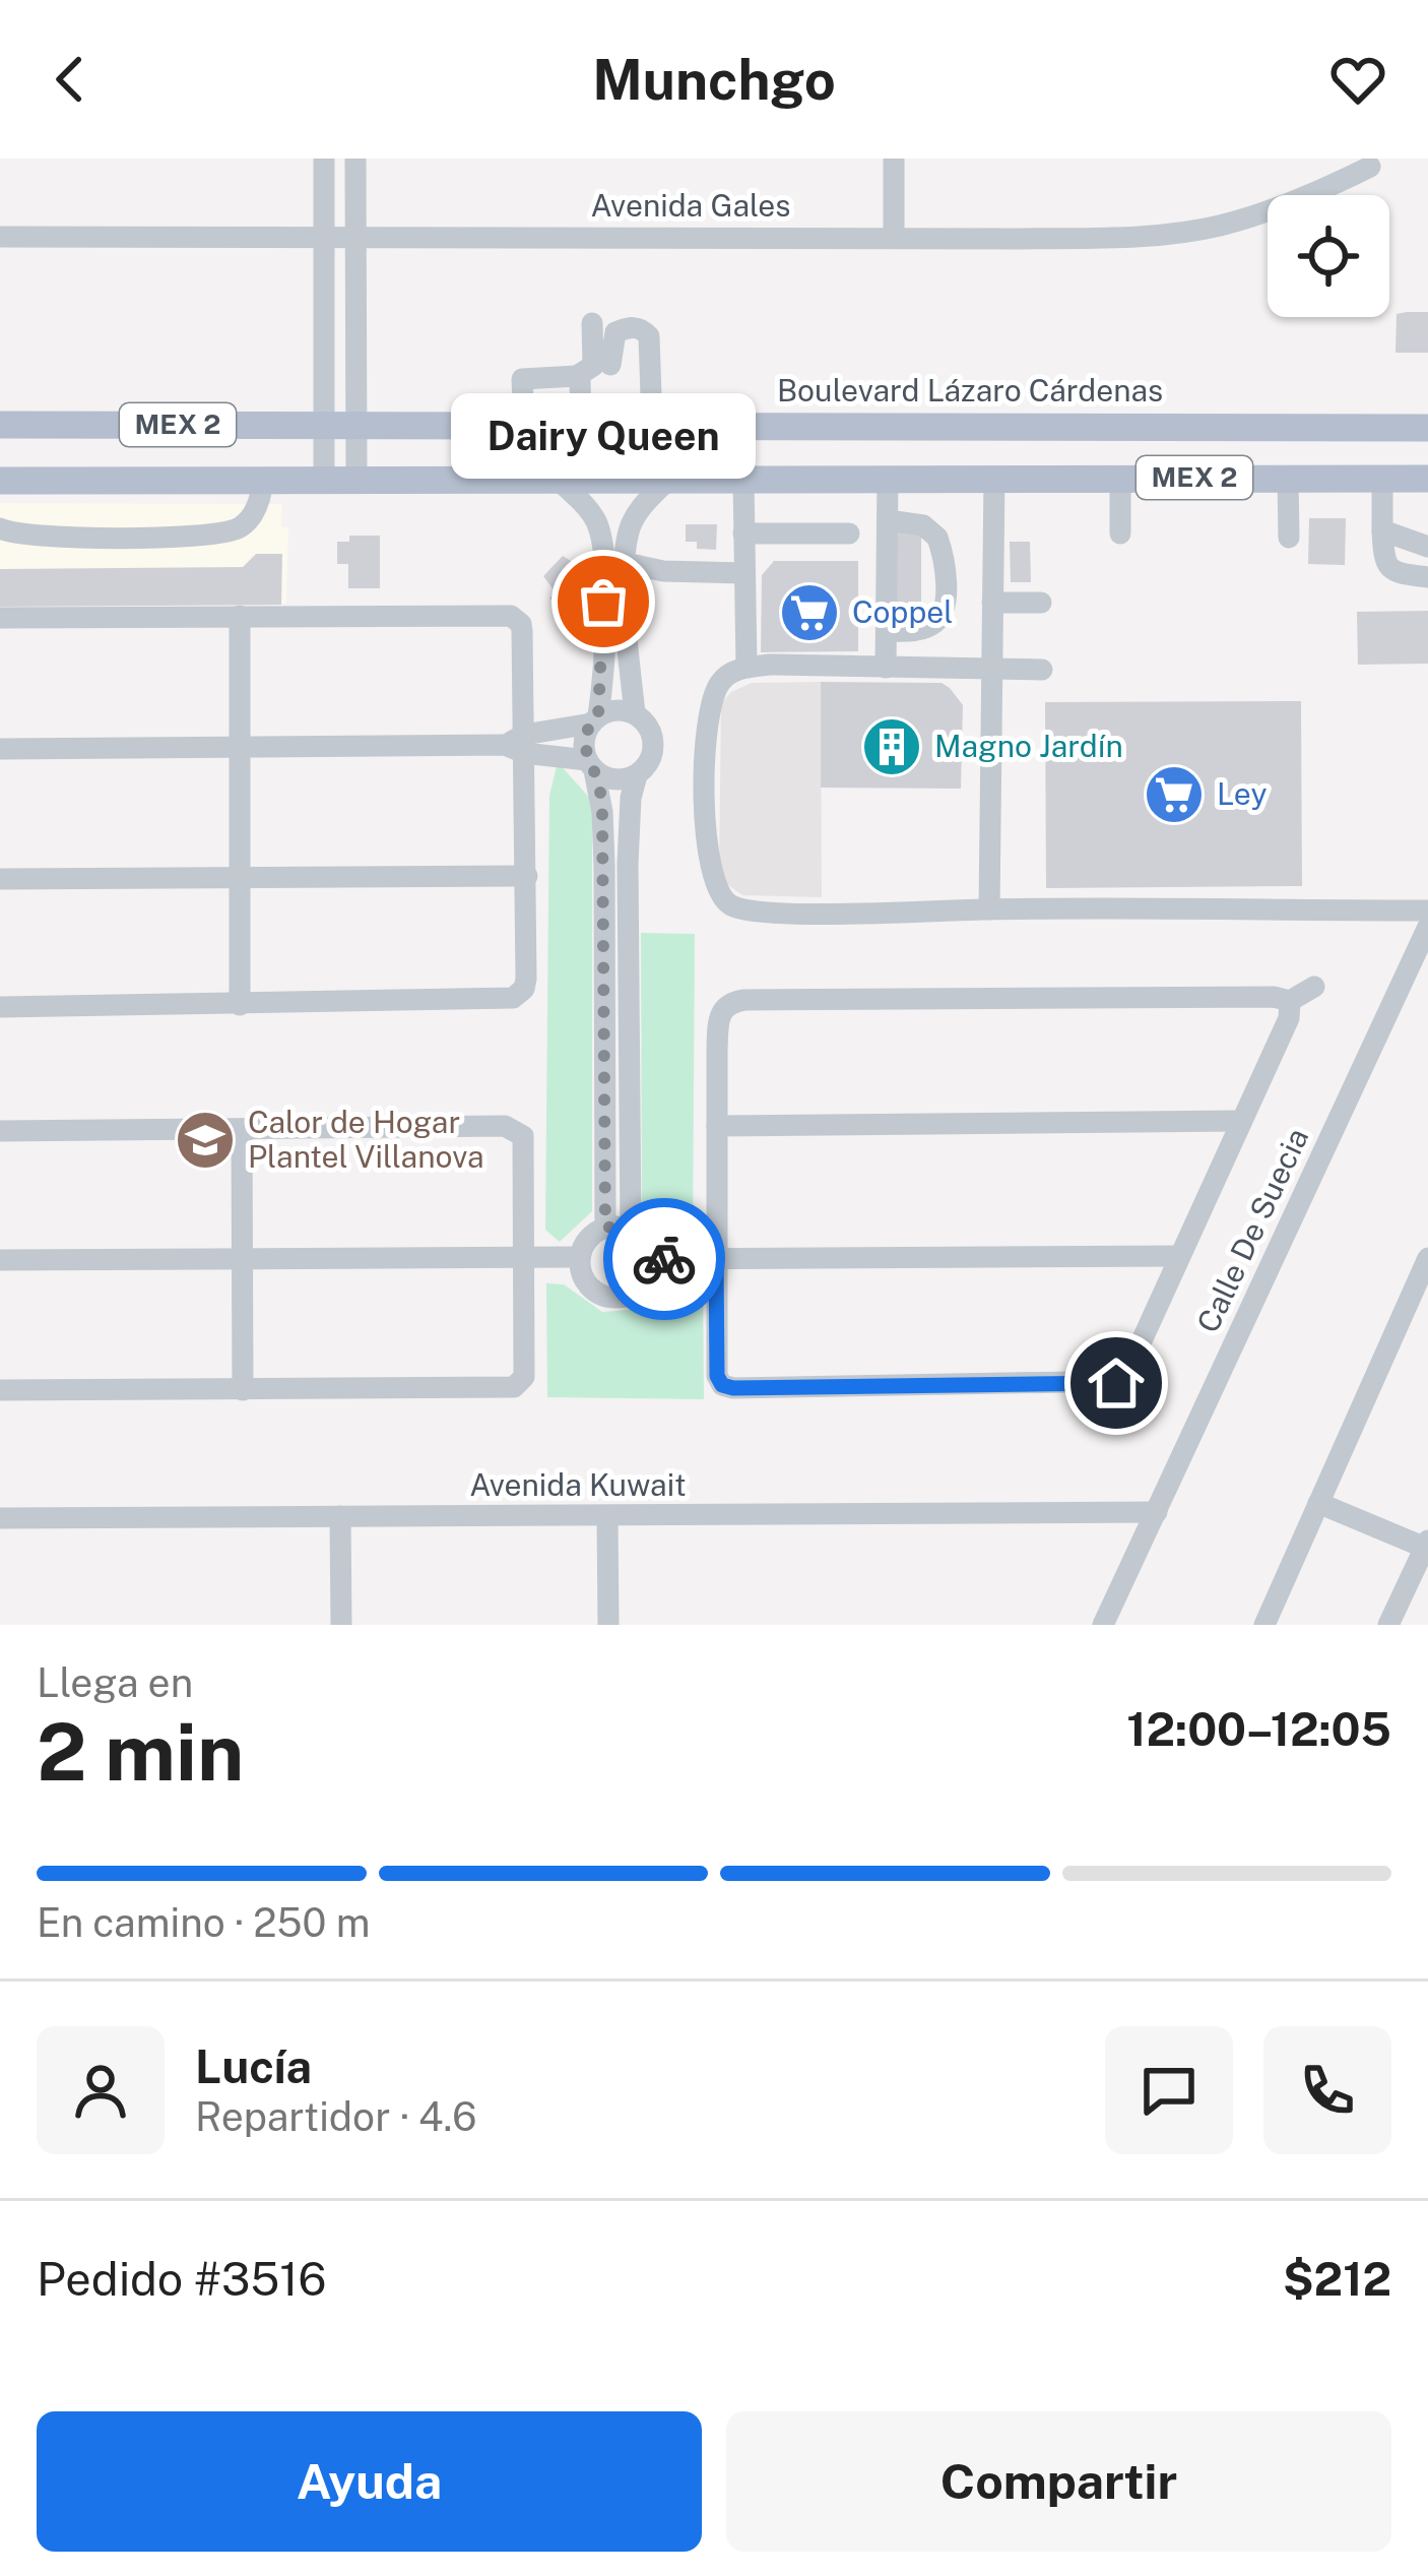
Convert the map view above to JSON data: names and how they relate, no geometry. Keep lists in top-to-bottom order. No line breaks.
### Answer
{"streets":{"main road":["Boulevard Lázaro Cárdenas","MEX 2"],"street":["Avenida Gales","Calle De Suecia","Avenida Kuwait"]},"crossings":[["Calle De Suecia","Avenida Kuwait"]],"places":{"other":["Dairy Queen"],"supermarket":["Coppel","Ley"],"building":["Magno Jardín"],"school or university":["Calor de Hogar Plantel Villanova"]},"page":{"header":"Munchgo","bubble":"Dairy Queen","heading":["2 min","Llega en","12:00–12:05"],"panel":["Lucía","Repartidor · 4.6","Pedido #3516","$212"],"bar":"En camino · 250 m","buttons":["Ayuda","Compartir"]}}
